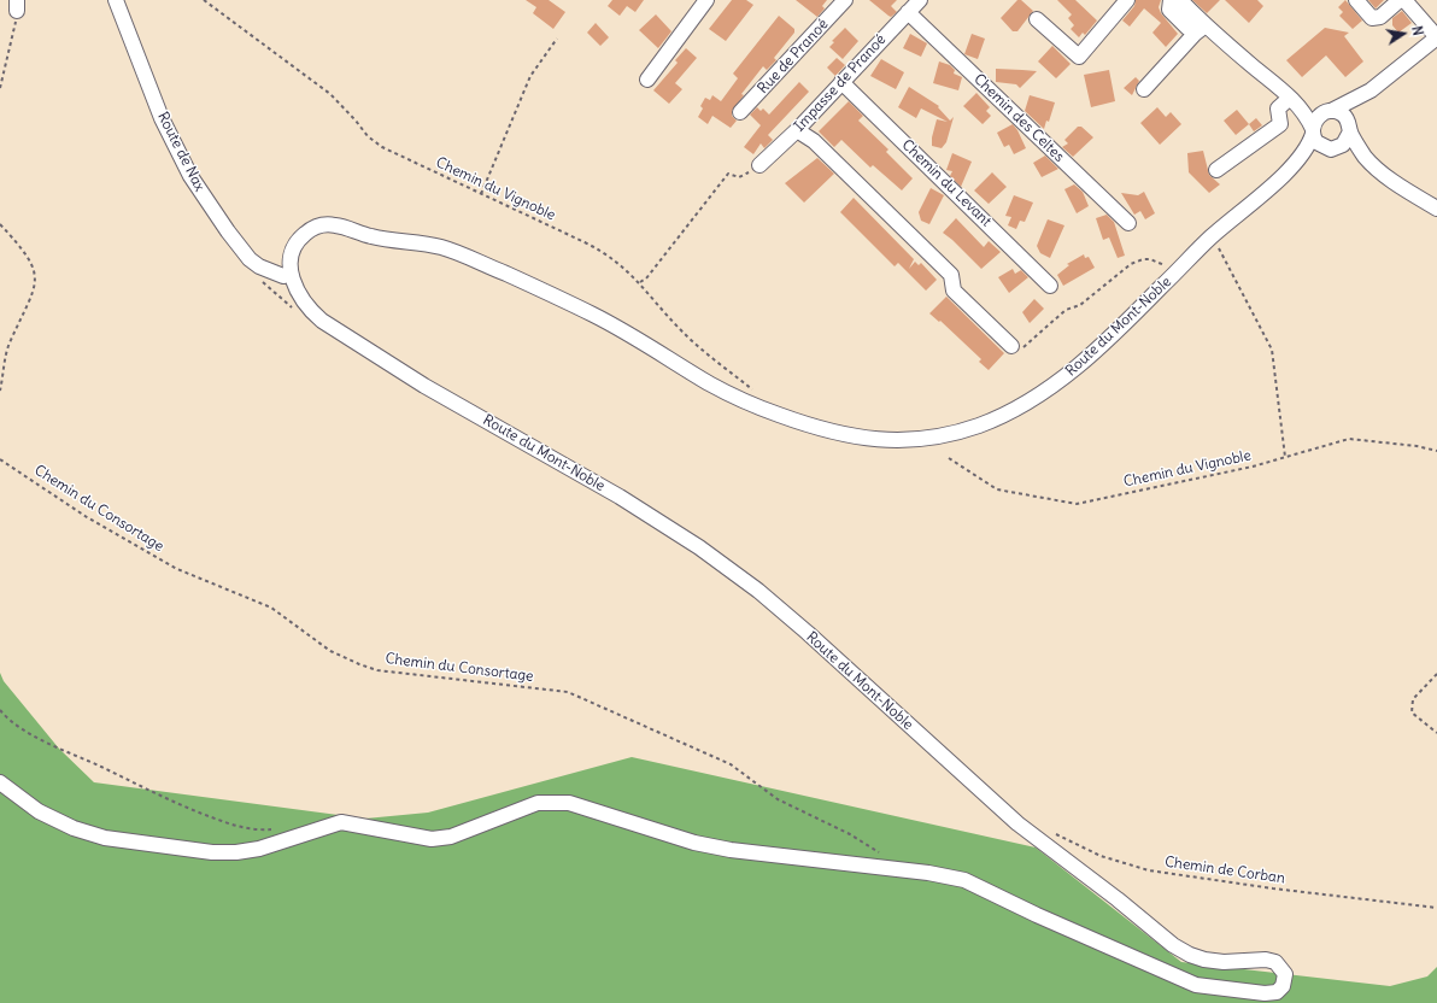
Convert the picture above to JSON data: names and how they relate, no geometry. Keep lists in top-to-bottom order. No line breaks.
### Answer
{"streets":{"street":["Rue de Pranoé","Impasse de Pranoé","Chemin des Celtes","Route de Nax","Chemin du Levant","Route du Mont-Noble"],"path":["Chemin du Vignoble","Chemin du Consortage","Chemin de Corban"]},"crossings":[["Impasse de Pranoé","Chemin des Celtes"],["Impasse de Pranoé","Chemin du Levant"],["Chemin du Vignoble","Route du Mont-Noble"]],"north":"right"}
